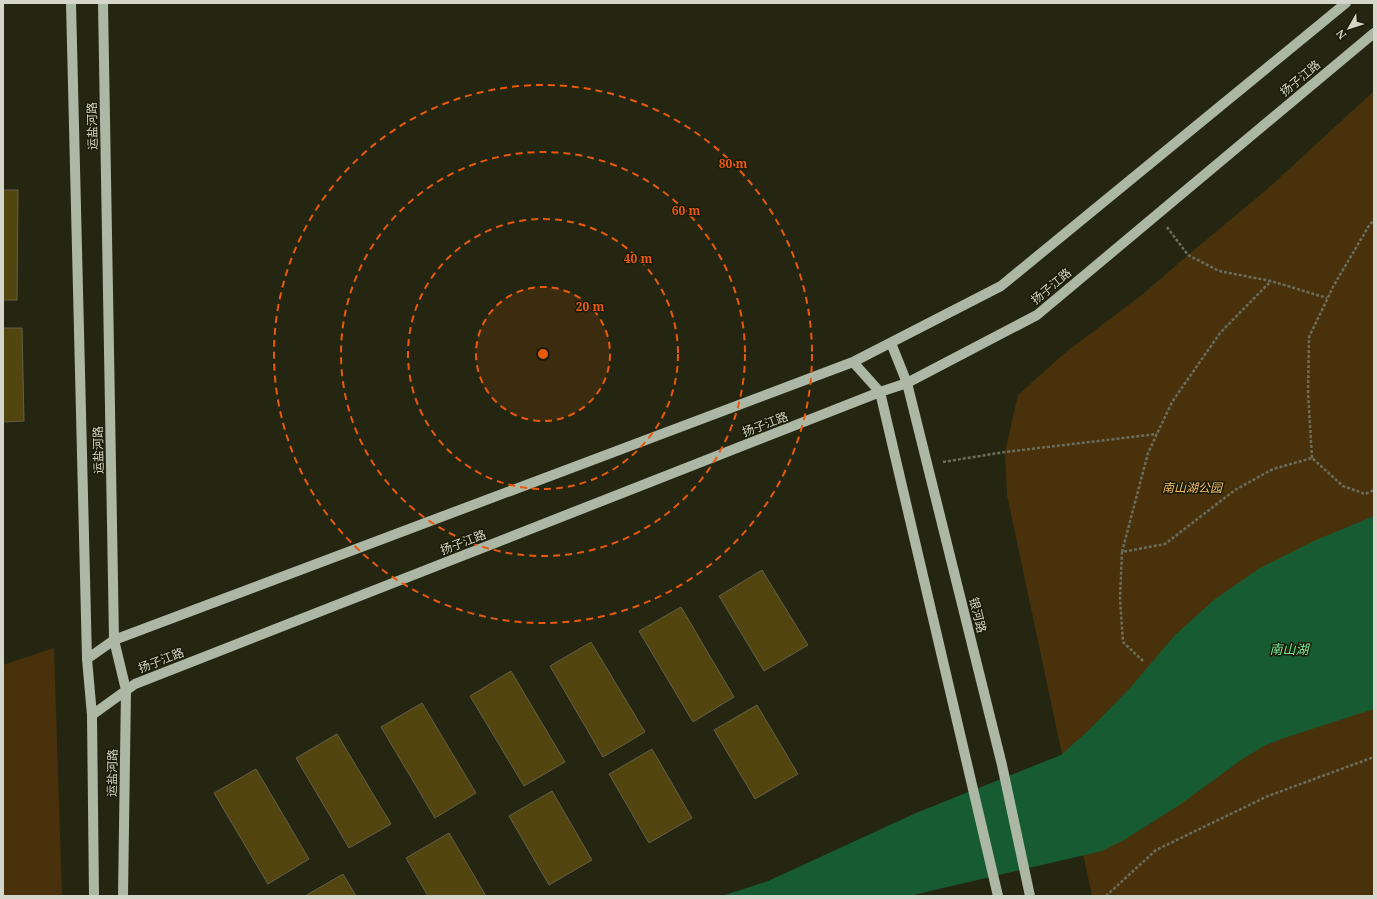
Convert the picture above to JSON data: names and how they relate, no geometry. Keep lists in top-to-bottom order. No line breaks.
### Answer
{"streets":{"main road":["扬子江路","运盐河路","银河路"]},"crossings":[["扬子江路","运盐河路"],["扬子江路","银河路"]],"water":["南山湖"],"parks":["南山湖公园"],"north":"bottom left","rings":["80 m","60 m","40 m","20 m"]}
